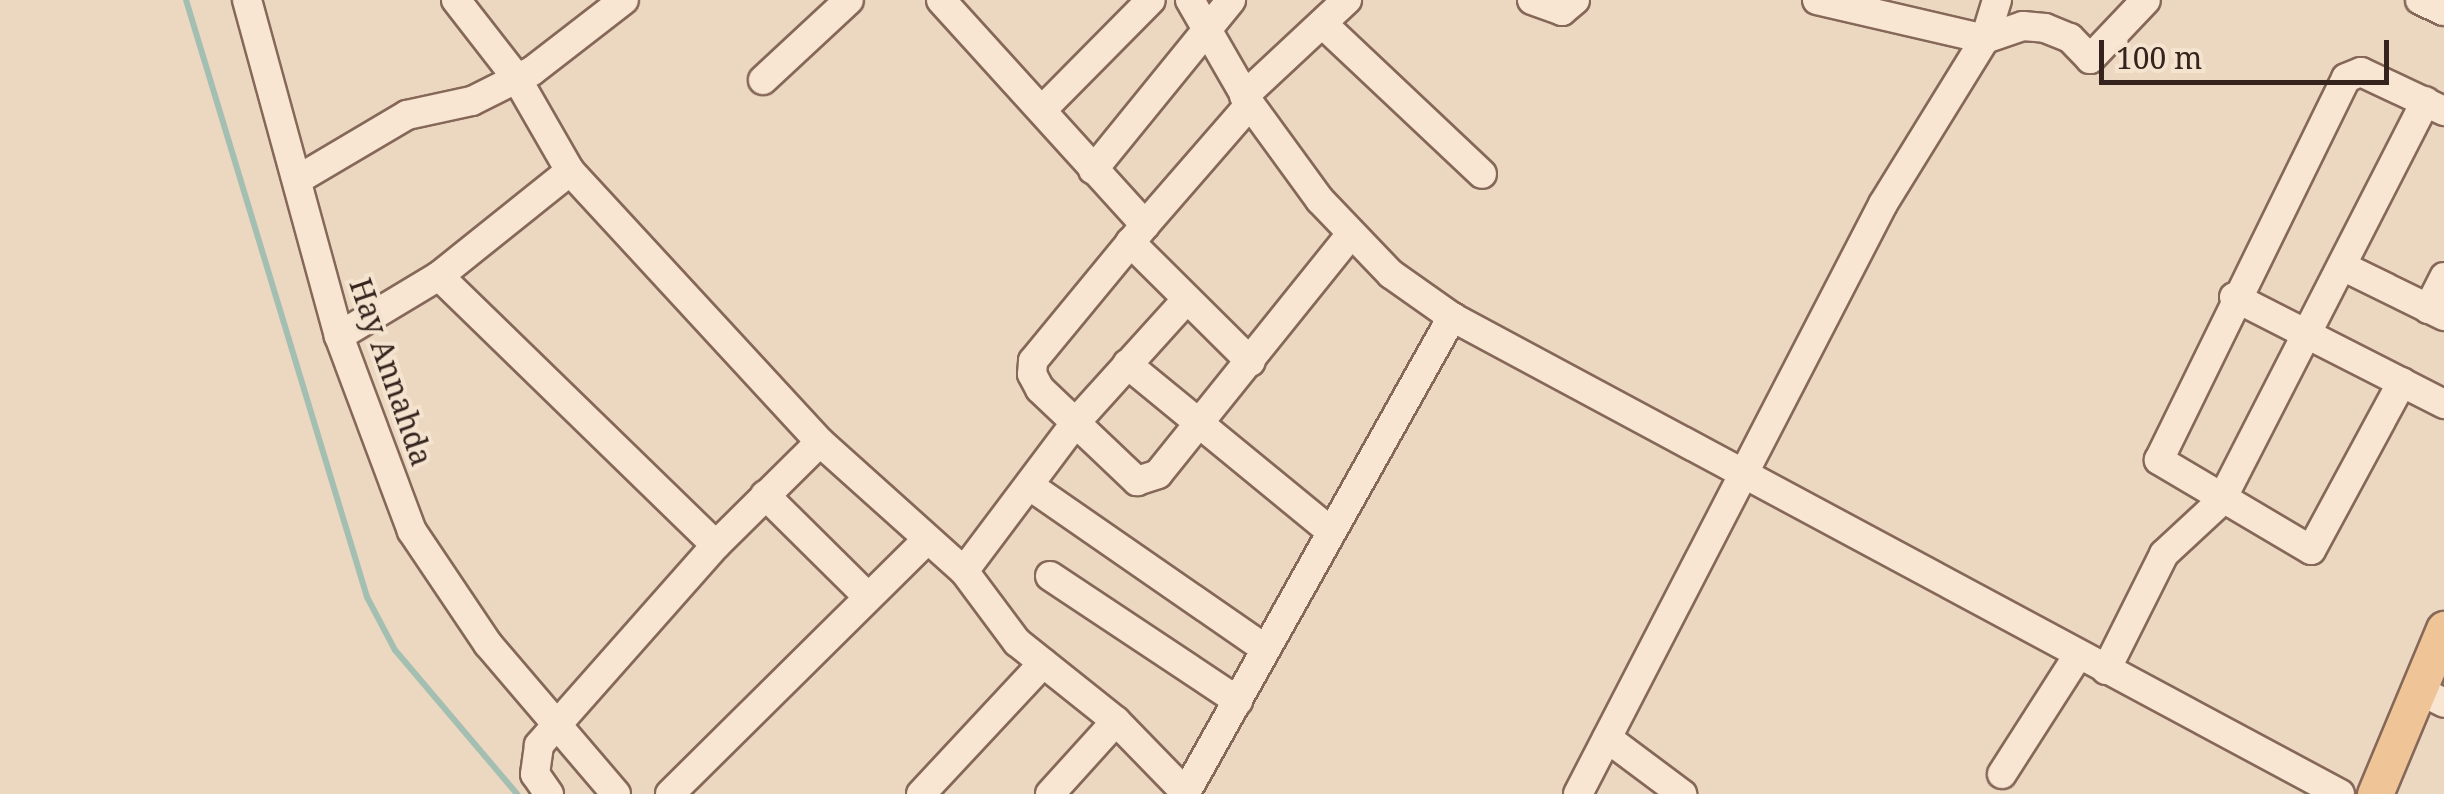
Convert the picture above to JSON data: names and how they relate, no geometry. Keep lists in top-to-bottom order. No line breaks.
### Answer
{"streets":{"street":["Hay Annahda"]},"scale_bar":"100 m"}
